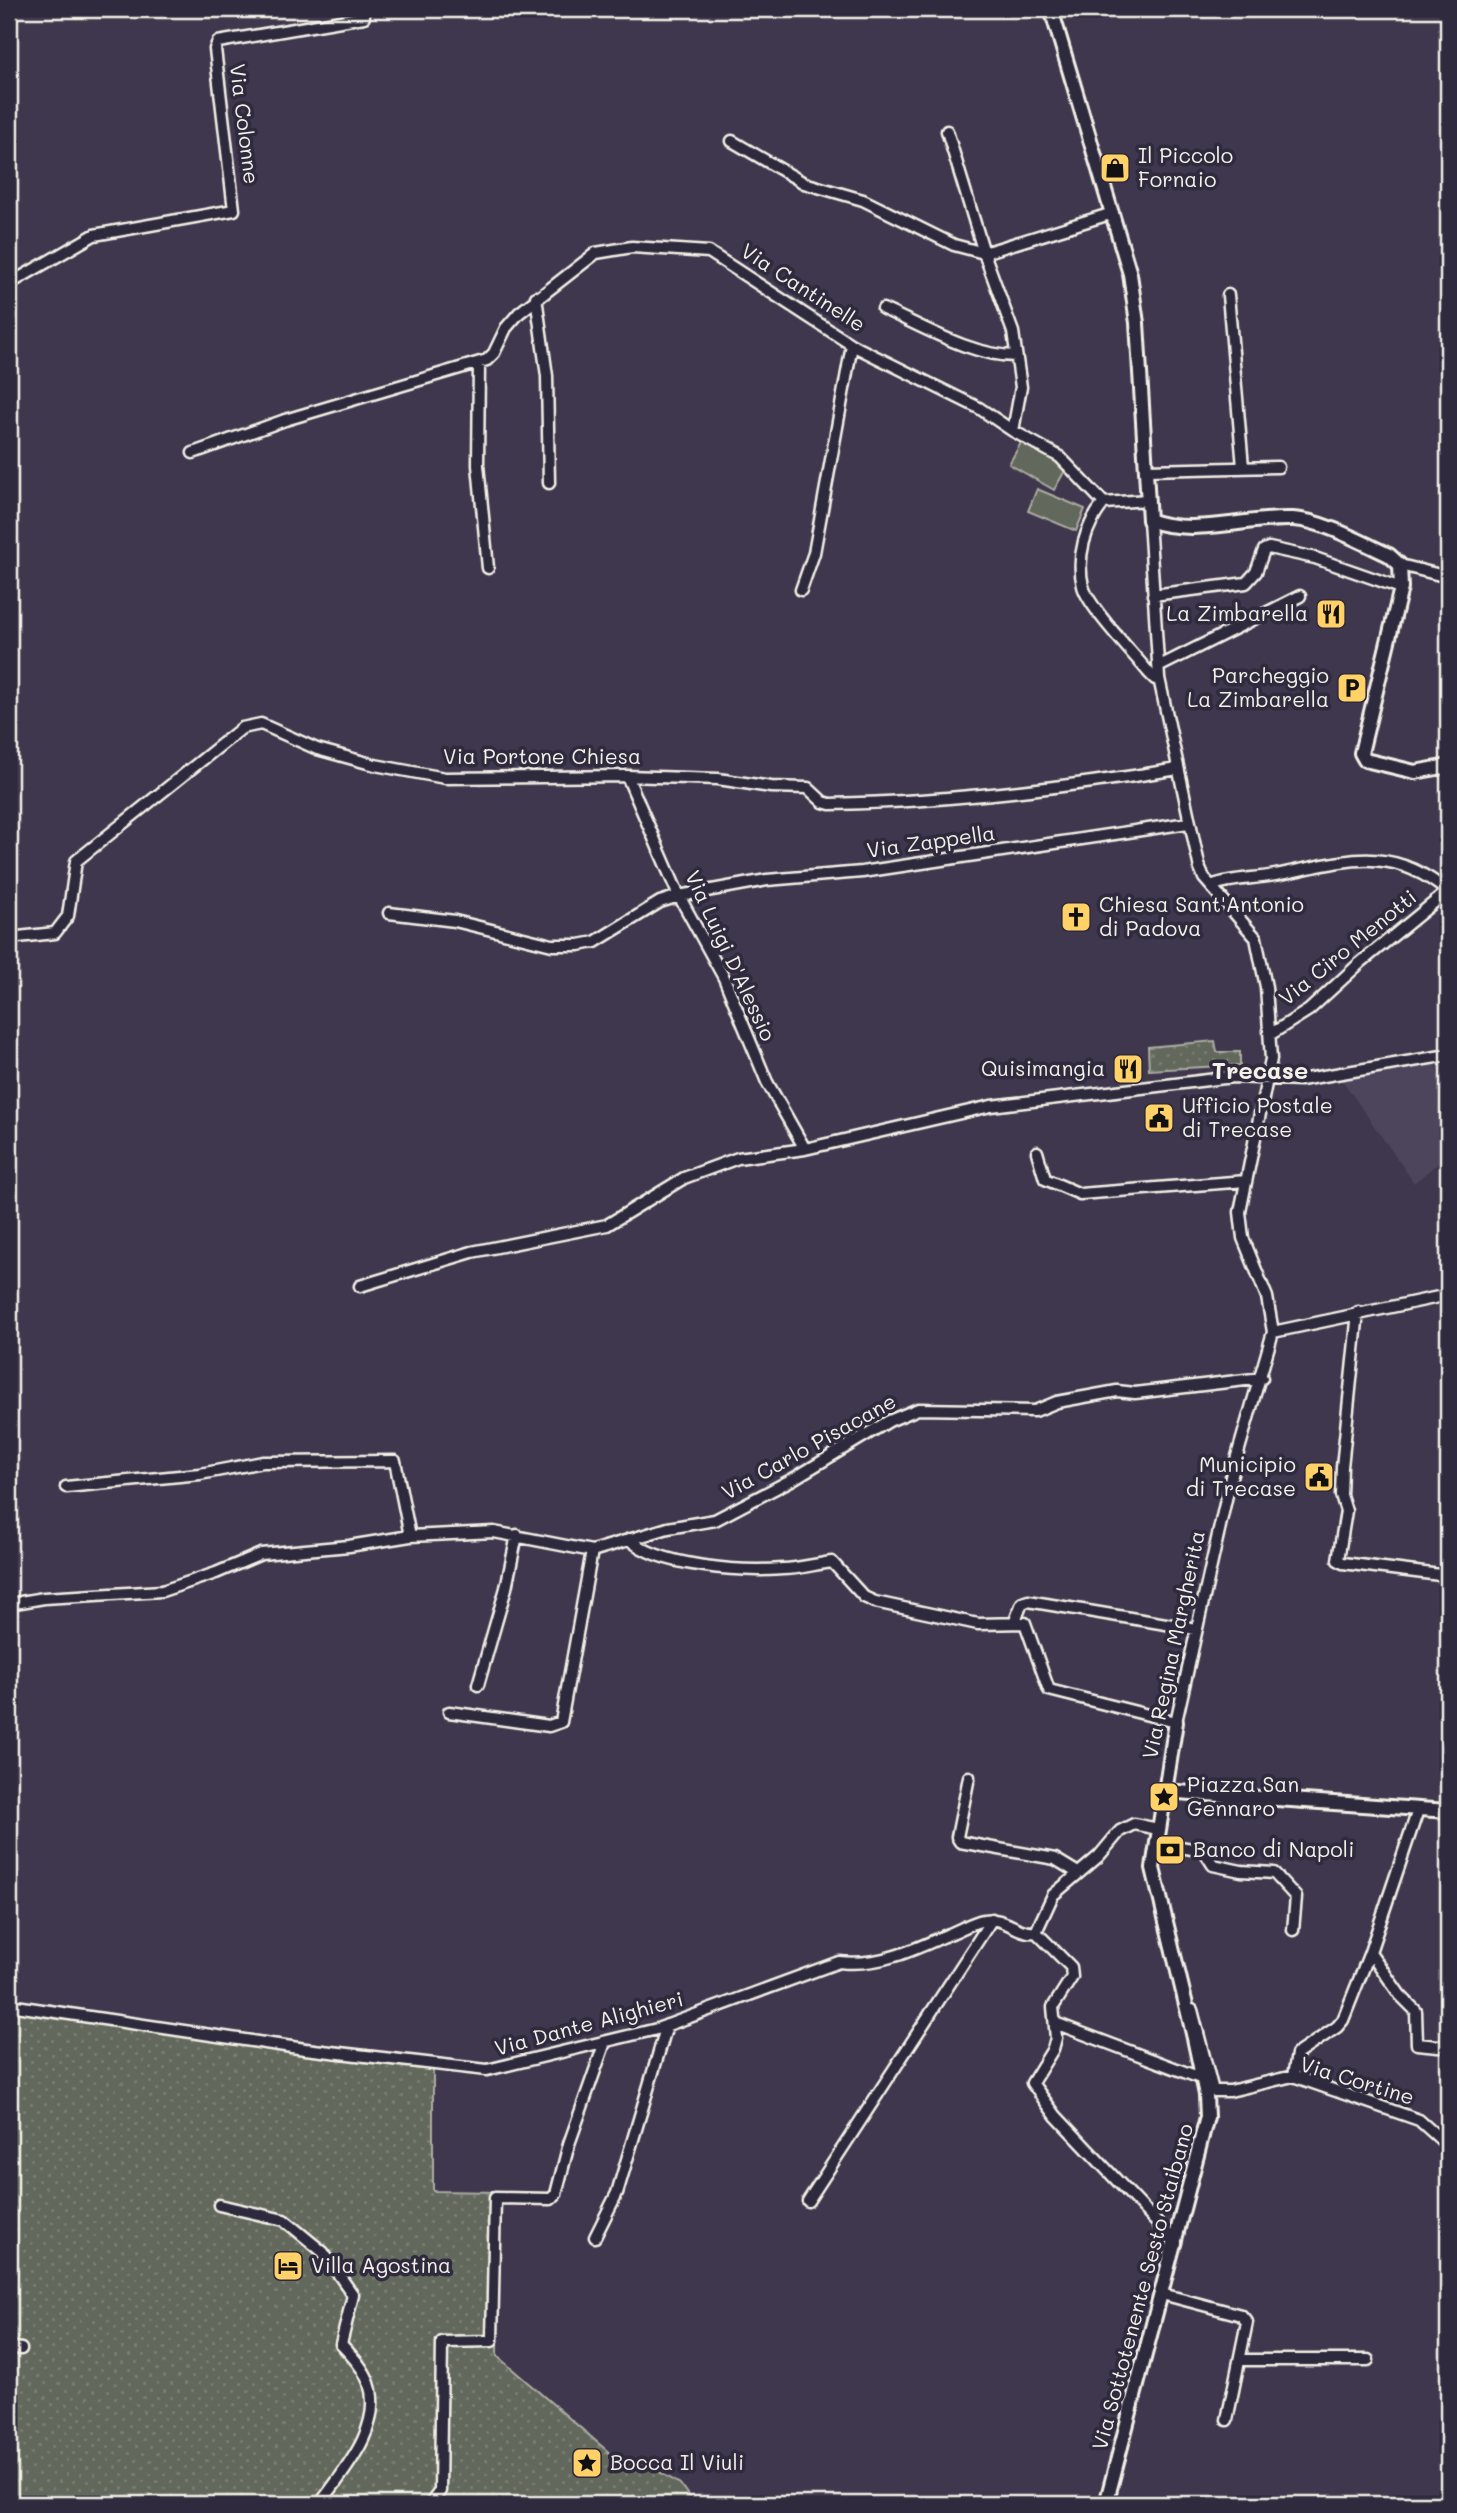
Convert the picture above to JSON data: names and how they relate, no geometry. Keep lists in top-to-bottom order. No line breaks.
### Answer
{"streets":{"street":["Via Colonne","Via Cantinelle","Via Portone Chiesa","Via Zappella","Via Ciro Menotti","Via Luigi D'Alessio","Via Carlo Pisacane","Via Regina Margherita","Via Dante Alighieri","Via Cortine","Via Sottotenente Sesto Staibano"]},"crossings":[["Via Portone Chiesa","Via Luigi D'Alessio"],["Via Portone Chiesa","Via Regina Margherita"],["Via Zappella","Via Luigi D'Alessio"],["Via Zappella","Via Regina Margherita"],["Via Ciro Menotti","Via Regina Margherita"],["Via Carlo Pisacane","Via Regina Margherita"],["Via Regina Margherita","Via Sottotenente Sesto Staibano"],["Via Cortine","Via Sottotenente Sesto Staibano"]],"districts":["Trecase"],"places":{"shop":["Il Piccolo Fornaio"],"restaurant":["La Zimbarella","Quisimangia"],"parking":["Parcheggio La Zimbarella"],"church":["Chiesa Sant'Antonio di Padova"],"public building":["Ufficio Postale di Trecase","Municipio di Trecase"],"place":["Piazza San Gennaro","Bocca Il Viuli"],"bank":["Banco di Napoli"],"hotel":["Villa Agostina"]}}
